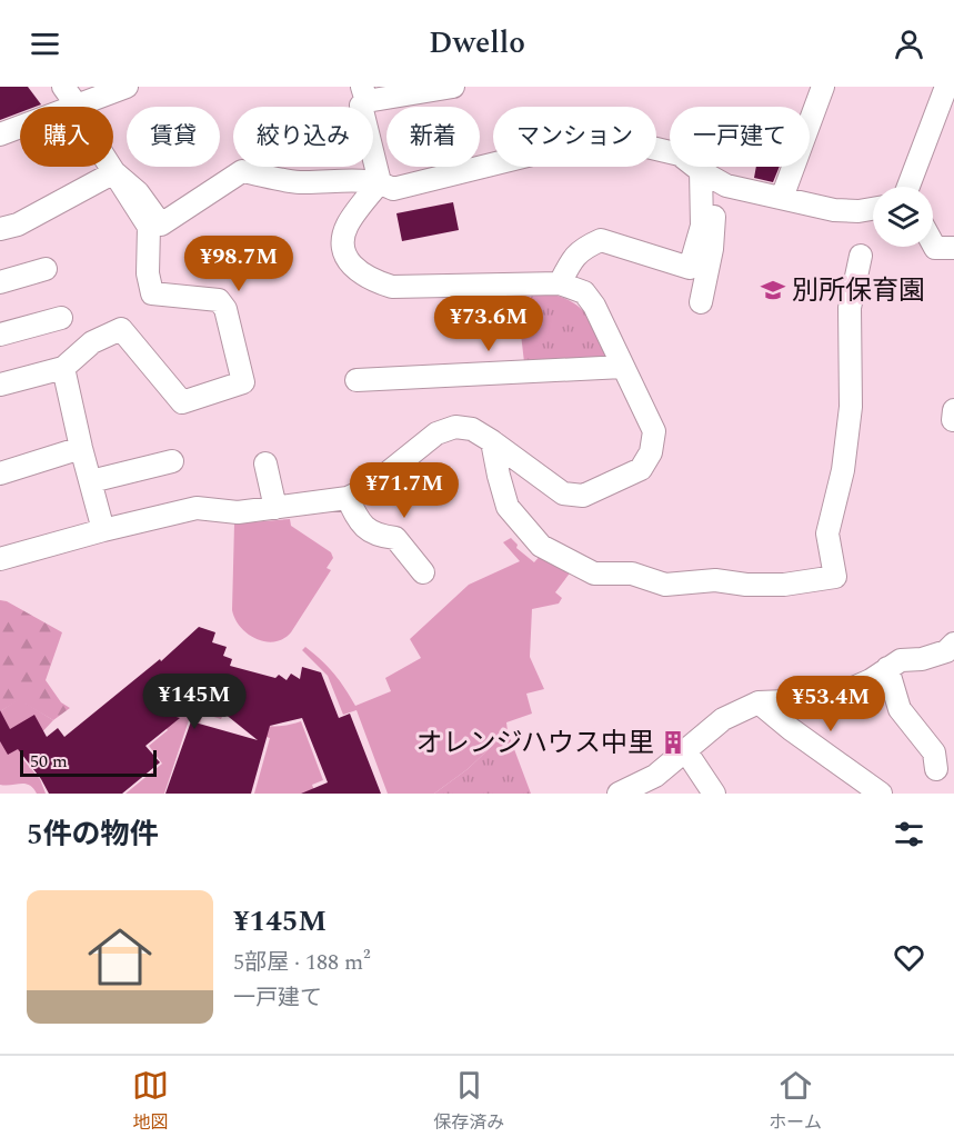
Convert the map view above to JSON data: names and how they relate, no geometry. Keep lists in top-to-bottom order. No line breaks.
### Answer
{"places":{"school or university":["別所保育園"],"building":["オレンジハウス中里"]},"scale_bar":"50 m","page":{"header":"Dwello","chip":["購入","賃貸","絞り込み","新着","マンション","一戸建て"],"price":["¥98.7M","¥73.6M","¥71.7M","¥145M","¥53.4M"],"scale":"50 m","heading":"5件の物件","list":[{"name":"¥145M","note":"5部屋 · 188 m² · 一戸建て"}],"tabs":["地図","保存済み","ホーム"]}}
